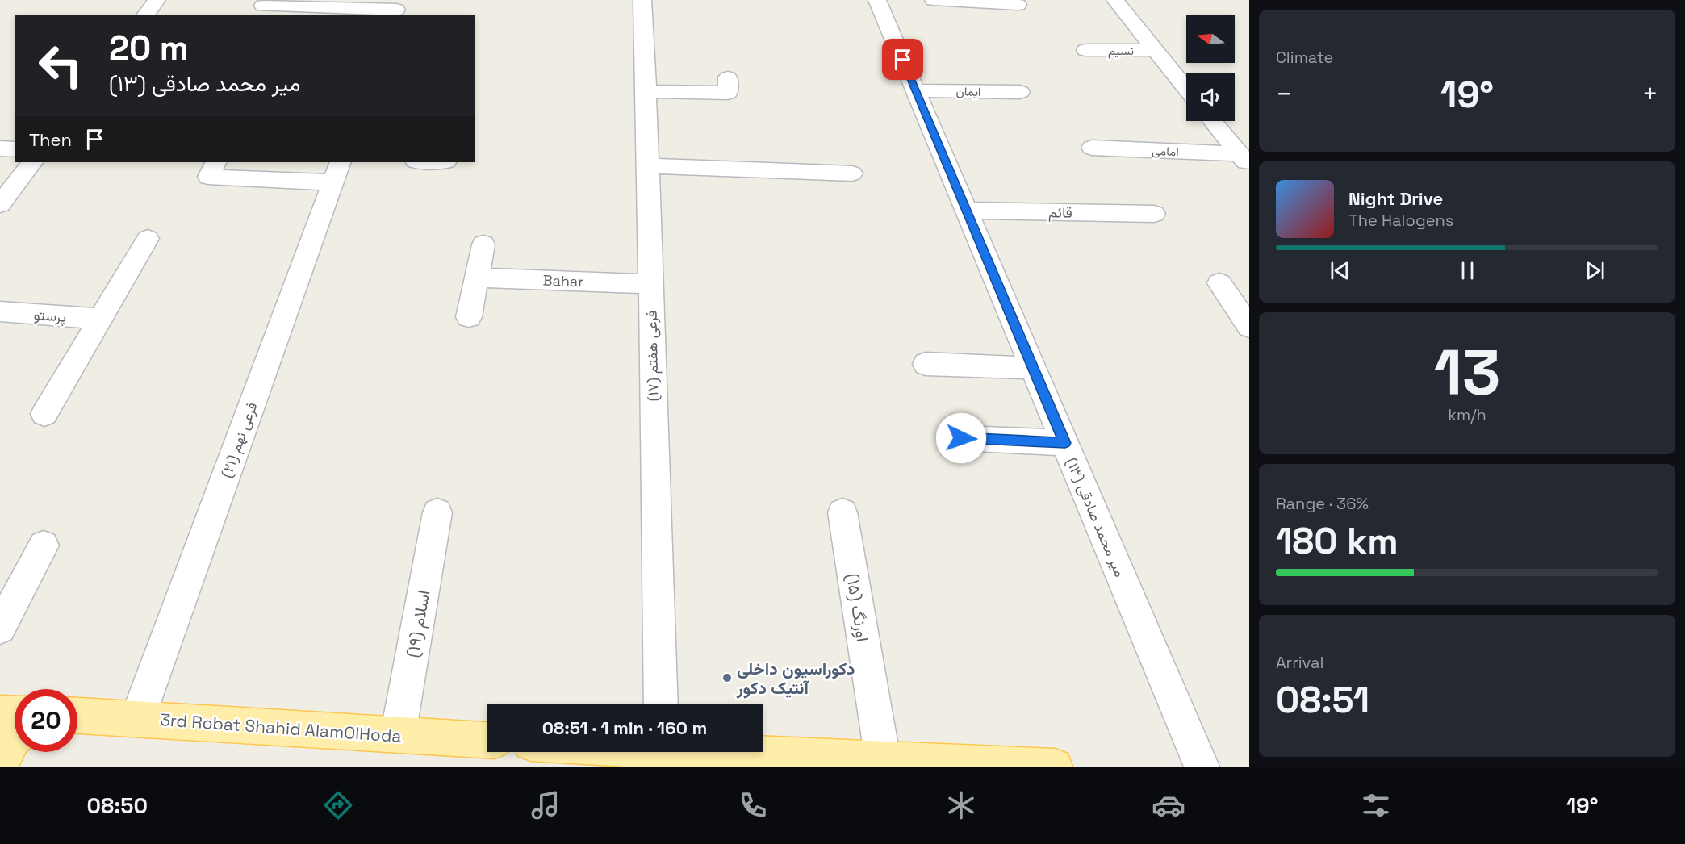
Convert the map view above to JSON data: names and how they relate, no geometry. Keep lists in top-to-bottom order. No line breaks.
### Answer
{"streets":{"main road":["3rd Robat Shahid AlamOlHoda"],"street":["نسیم","ایمان","امامی","قائم","Bahar","پرستو","فرعی هفتم (۱۷)","فرعی نهم (۲۱)","میر محمد صادقی (۱۳)","اورنگ (۱۵)","اسلام (۱۹)"]},"crossings":[["ایمان","میر محمد صادقی (۱۳)"],["قائم","میر محمد صادقی (۱۳)"],["Bahar","فرعی هفتم (۱۷)"],["فرعی نهم (۲۱)","3rd Robat Shahid AlamOlHoda"],["اسلام (۱۹)","3rd Robat Shahid AlamOlHoda"]],"places":["دکوراسیون داخلی آنتیک دکور"],"north":"left","page":{"tile":["Climate",["13","km/h"],["Range · 36%","180 km"],["Arrival","08:51"]],"turn":["20 m","میر محمد صادقی (۱۳)"],"heat":["−","19°","+"],"then":"Then","song":["Night Drive","The Halogens"],"limit":"20","trip":"08:51 · 1 min · 160 m","tabs":["08:50","19°"]}}
